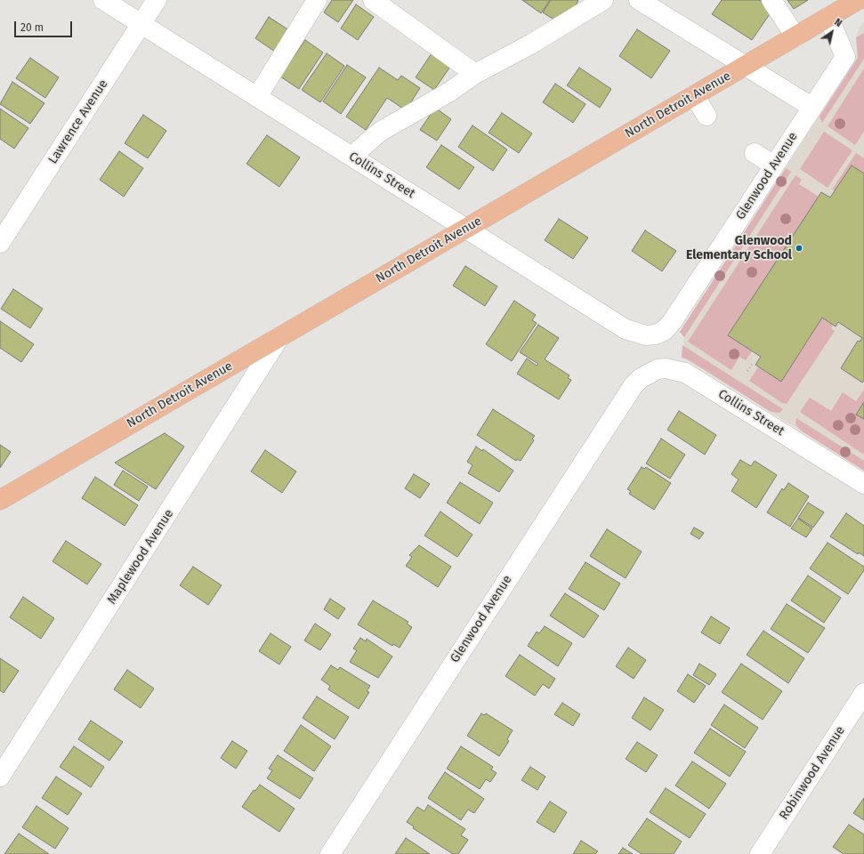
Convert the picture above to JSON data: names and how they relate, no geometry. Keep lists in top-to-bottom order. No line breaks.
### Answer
{"streets":{"main road":["North Detroit Avenue"],"street":["Lawrence Avenue","Collins Street","Glenwood Avenue","Maplewood Avenue","Robinwood Avenue"]},"crossings":[["North Detroit Avenue","Collins Street"],["North Detroit Avenue","Glenwood Avenue"],["North Detroit Avenue","Maplewood Avenue"],["Lawrence Avenue","Collins Street"],["Collins Street","Glenwood Avenue"]],"places":["Glenwood Elementary School"],"scale_bar":"20 m","north":"top right"}
